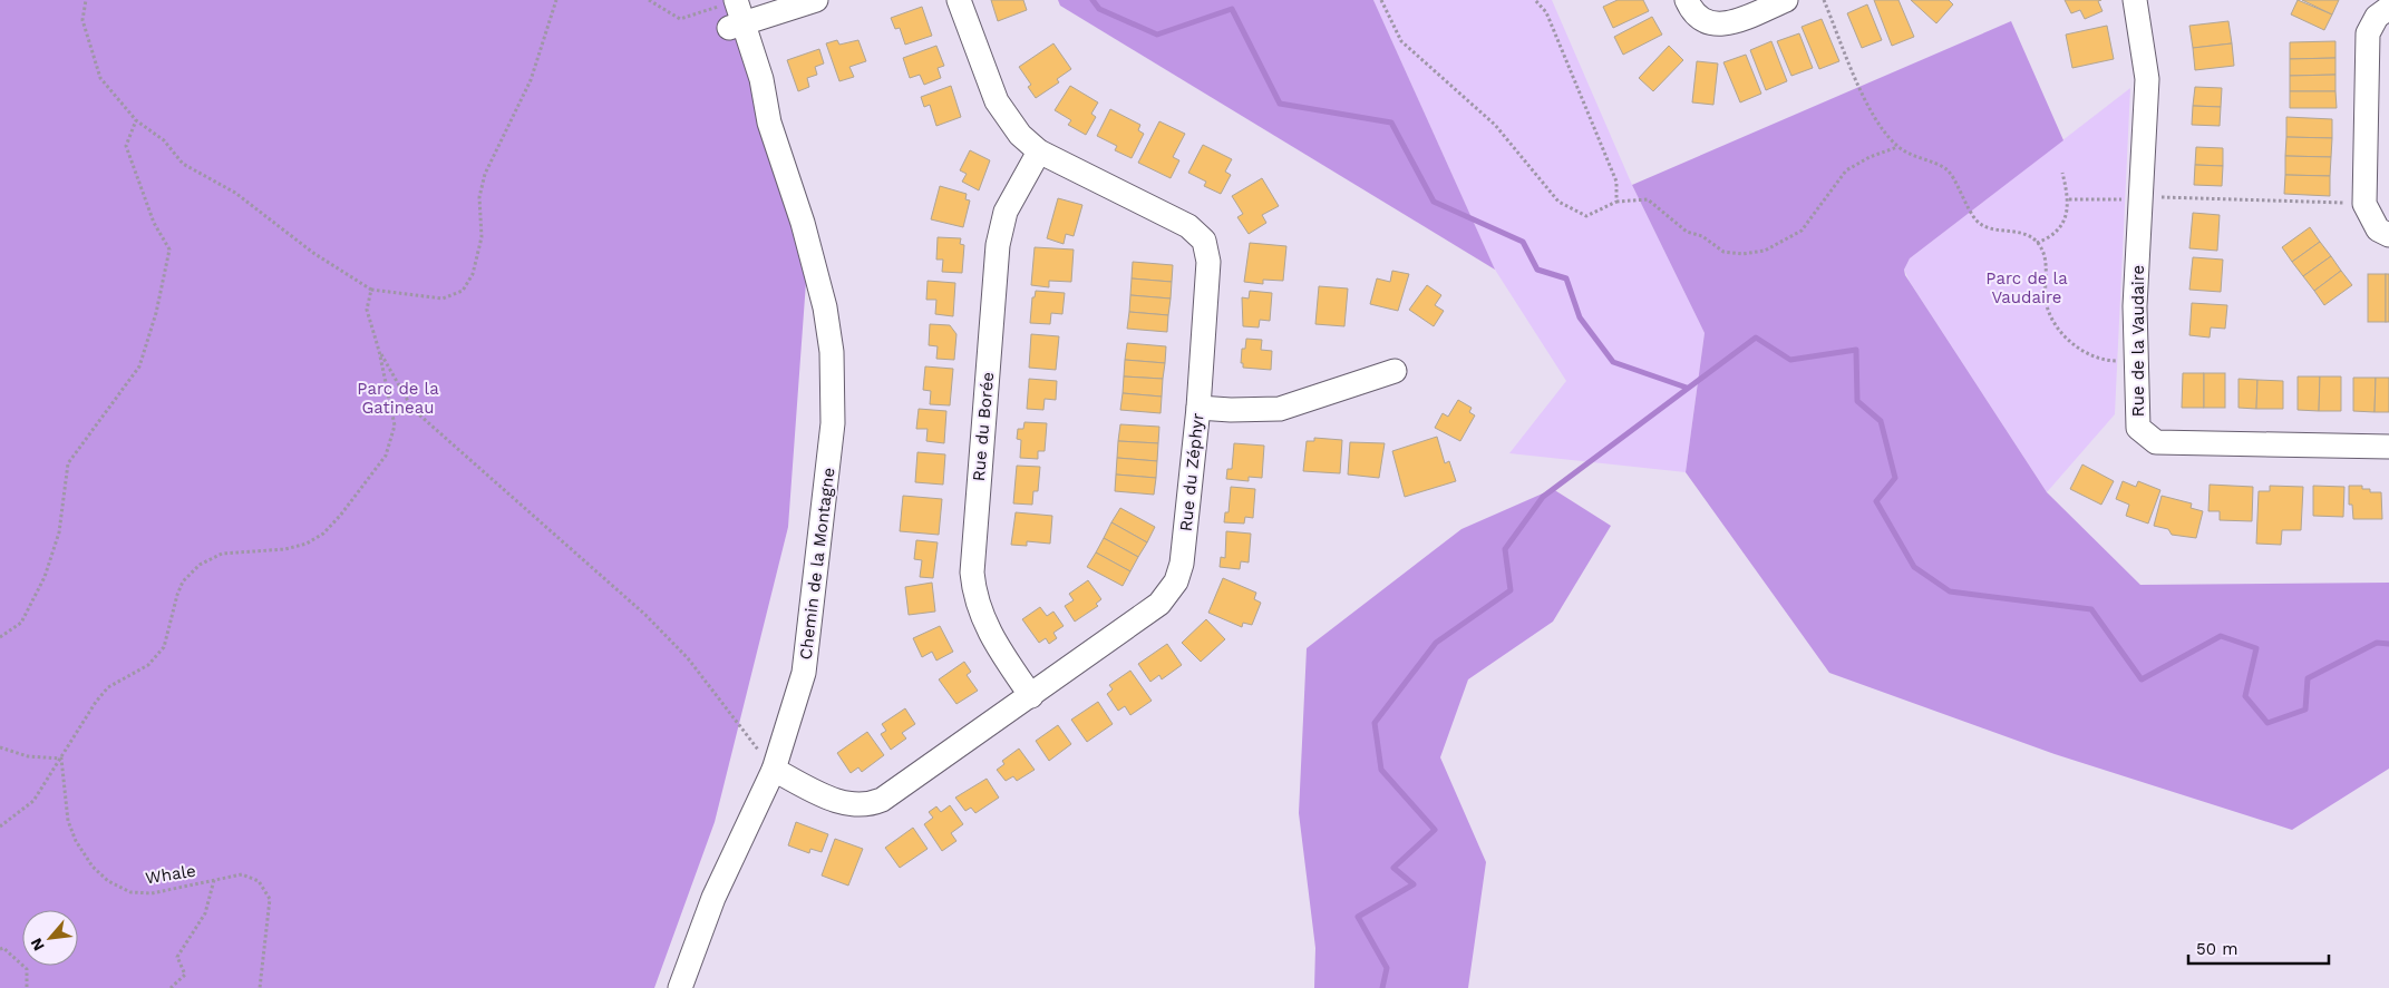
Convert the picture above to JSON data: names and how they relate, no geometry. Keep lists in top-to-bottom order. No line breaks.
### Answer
{"streets":{"street":["Rue de la Vaudaire","Rue du Borée","Rue du Zéphyr","Chemin de la Montagne"],"path":["Whale"]},"crossings":[["Rue du Borée","Rue du Zéphyr"],["Rue du Zéphyr","Chemin de la Montagne"]],"parks":["Parc de la Vaudaire","Parc de la Gatineau"],"scale_bar":"50 m","north":"bottom left"}
